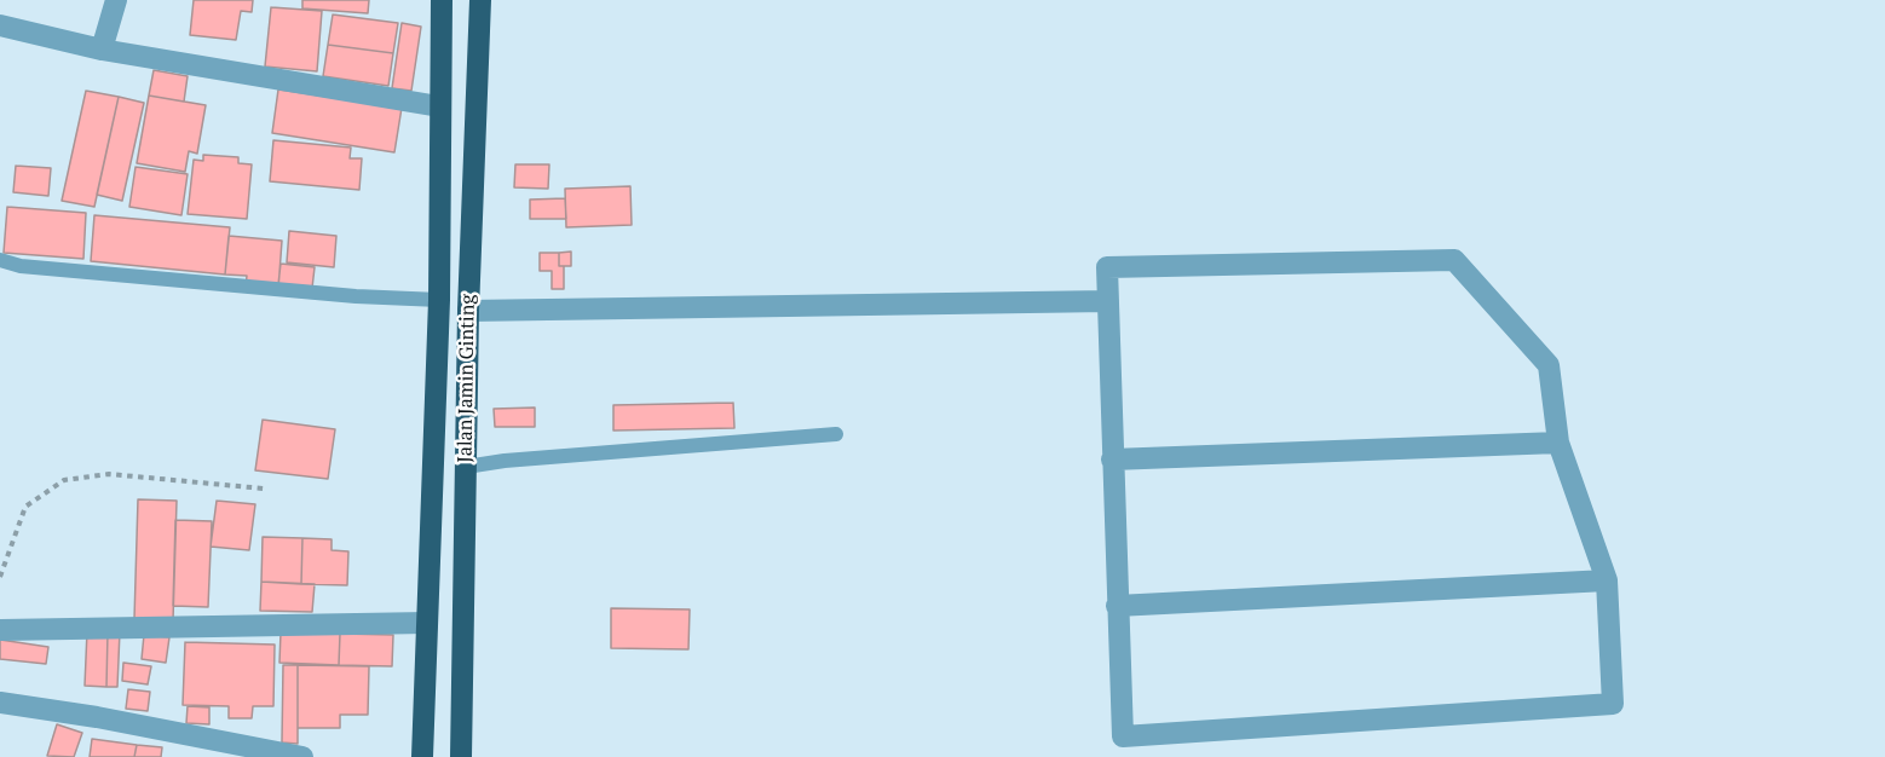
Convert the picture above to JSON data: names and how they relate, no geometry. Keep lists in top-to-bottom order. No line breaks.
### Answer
{"streets":{"highway":["Jalan Jamin Ginting"]}}
